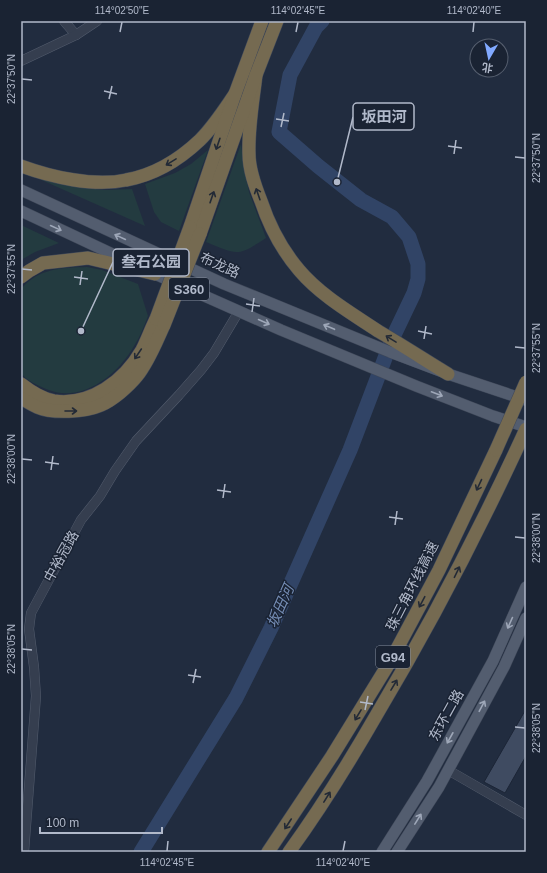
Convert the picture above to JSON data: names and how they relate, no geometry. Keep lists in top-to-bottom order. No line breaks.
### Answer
{"streets":{"highway":["珠三角环线高速","G94"],"main road":["布龙路","S360","东环二路"],"street":["中裕冠路"]},"crossings":[["布龙路","S360"],["S360","中裕冠路"],["S360","G94"]],"water":["坂田河"],"places":["坂田河","叁石公园"],"scale_bar":"100 m","north":"bottom","coordinates":["114°02'50\"E","114°02'45\"E","114°02'40\"E","22°37'50\"N","22°37'55\"N","22°38'00\"N","22°38'05\"N"]}
